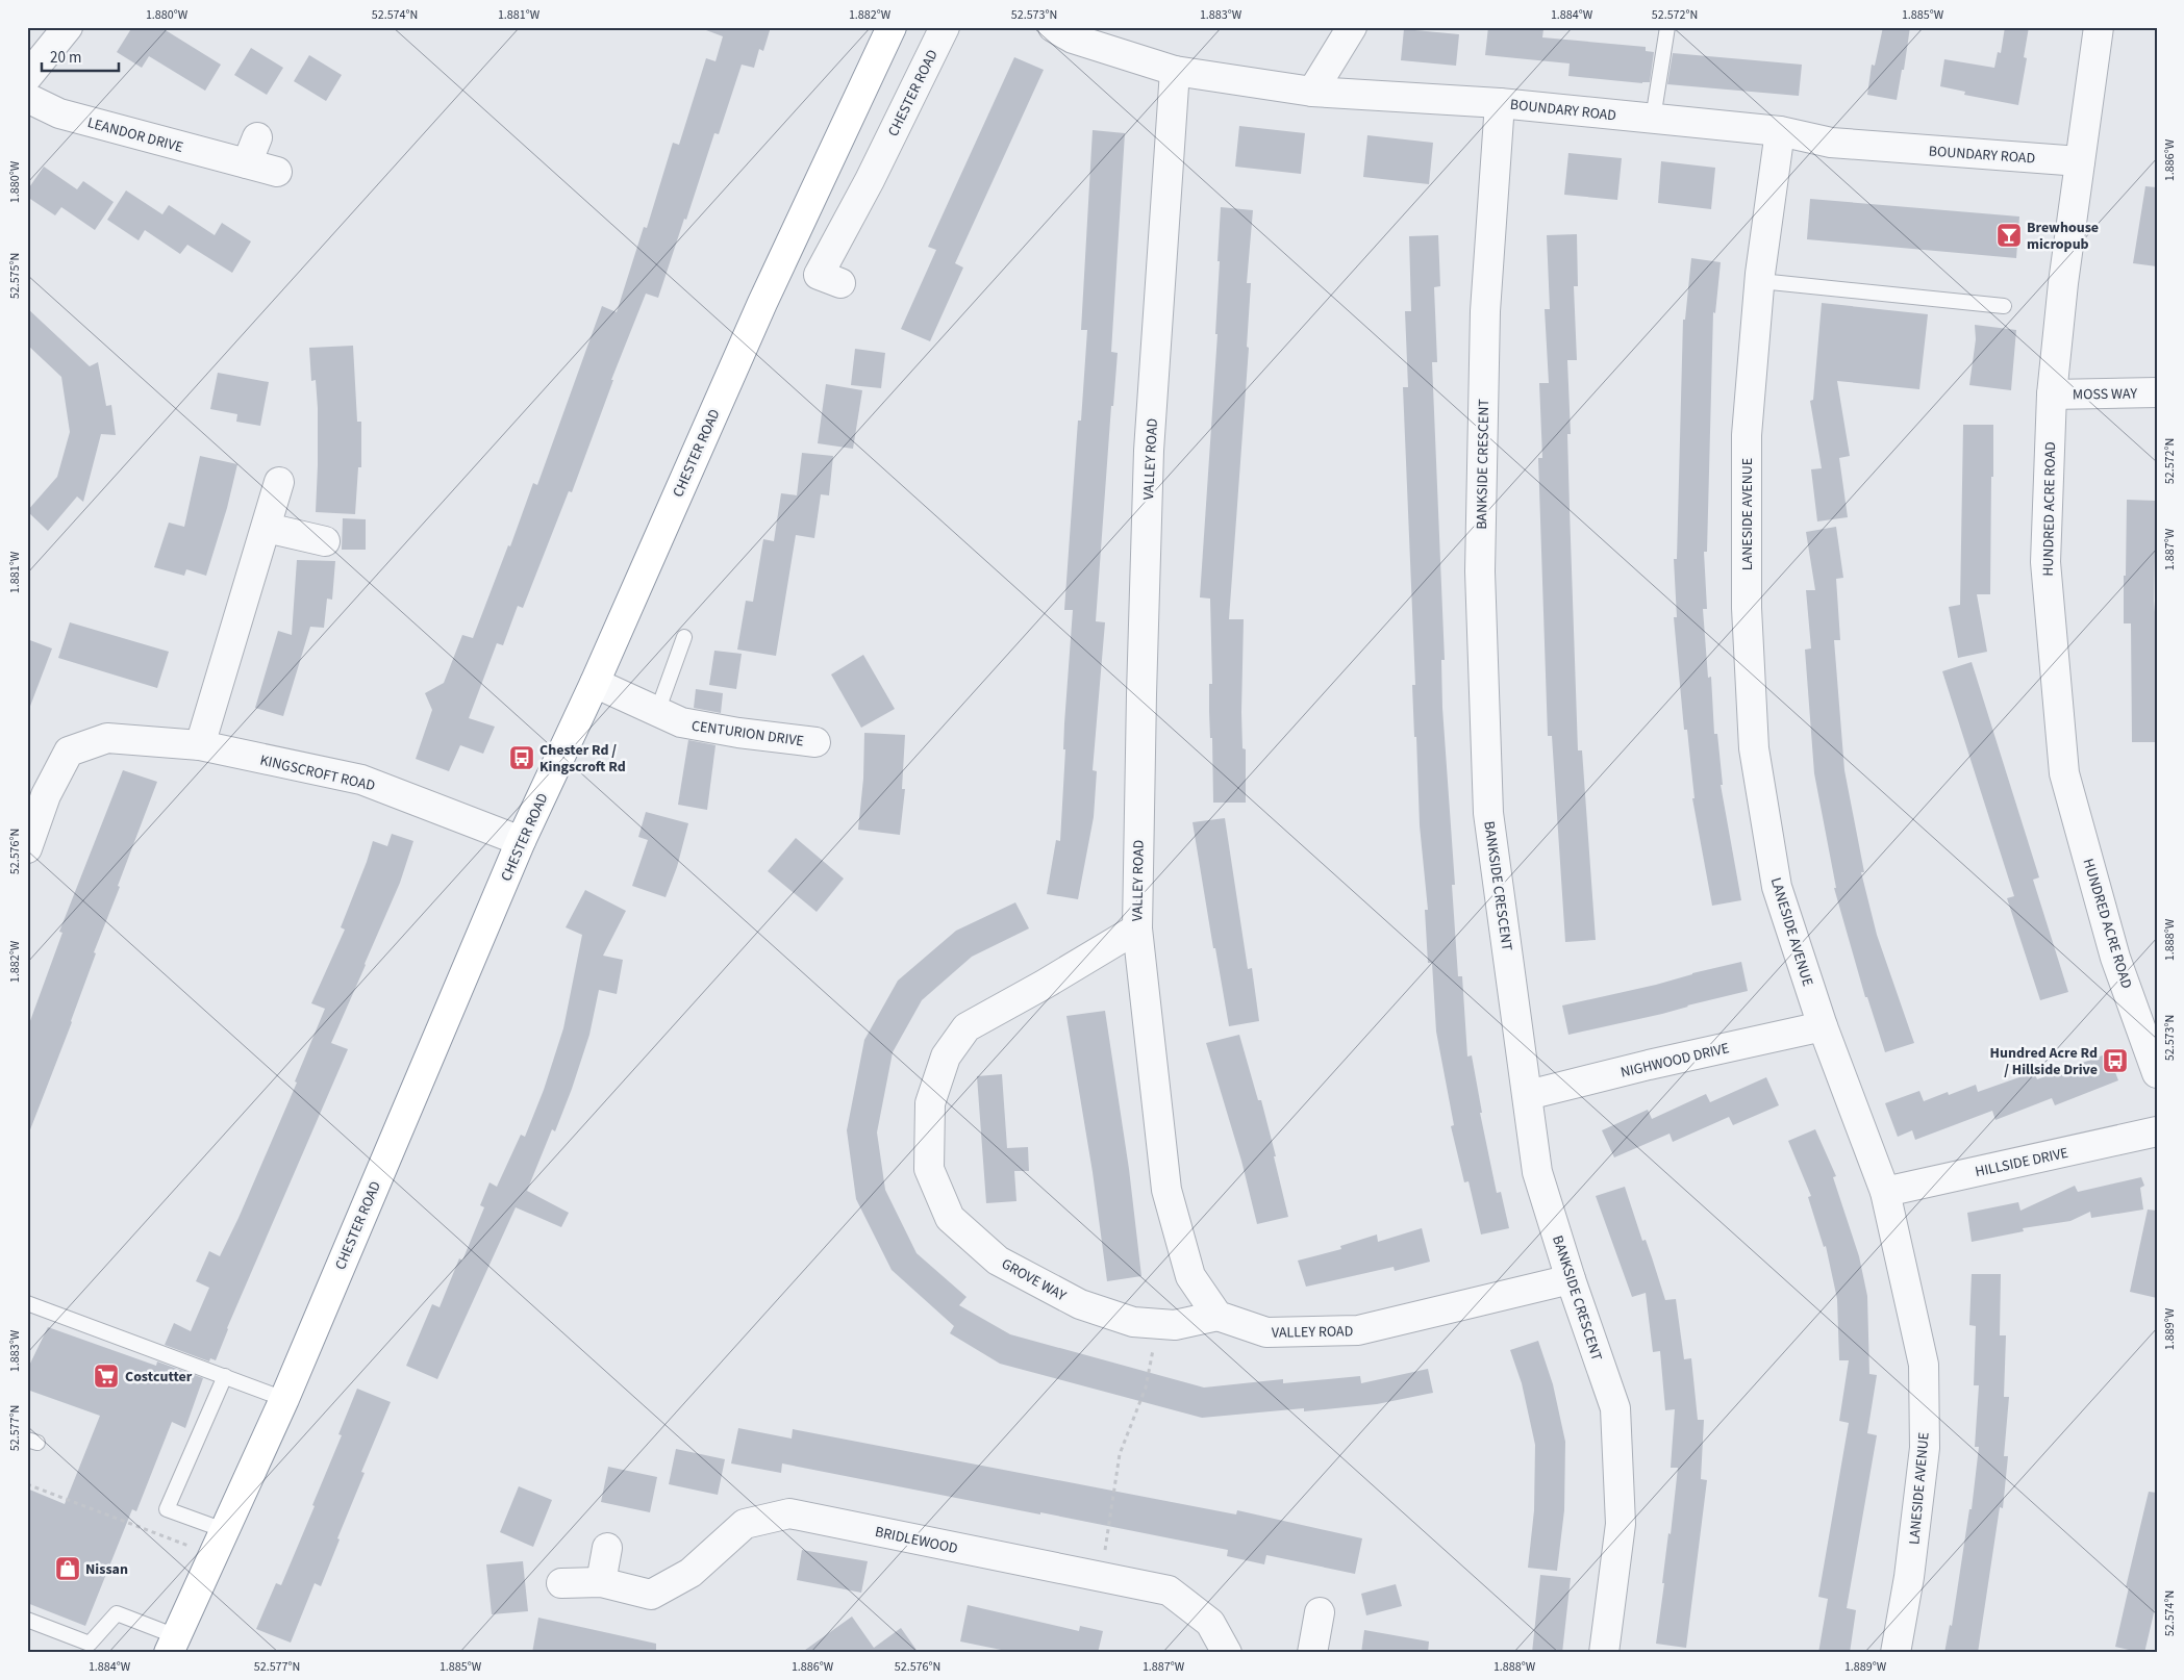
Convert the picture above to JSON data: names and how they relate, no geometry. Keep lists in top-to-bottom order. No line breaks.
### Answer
{"streets":{"highway":["CHESTER ROAD"],"street":["BOUNDARY ROAD","LEANDOR DRIVE","MOSS WAY","VALLEY ROAD","BANKSIDE CRESCENT","HUNDRED ACRE ROAD","LANESIDE AVENUE","CENTURION DRIVE","KINGSCROFT ROAD","NIGHWOOD DRIVE","HILLSIDE DRIVE","GROVE WAY","BRIDLEWOOD"]},"crossings":[["CHESTER ROAD","CENTURION DRIVE"],["CHESTER ROAD","KINGSCROFT ROAD"],["BOUNDARY ROAD","VALLEY ROAD"],["BOUNDARY ROAD","BANKSIDE CRESCENT"],["BOUNDARY ROAD","HUNDRED ACRE ROAD"],["BOUNDARY ROAD","LANESIDE AVENUE"],["MOSS WAY","HUNDRED ACRE ROAD"],["VALLEY ROAD","BANKSIDE CRESCENT"],["VALLEY ROAD","GROVE WAY"],["BANKSIDE CRESCENT","NIGHWOOD DRIVE"],["LANESIDE AVENUE","NIGHWOOD DRIVE"],["LANESIDE AVENUE","HILLSIDE DRIVE"]],"places":{"bar":["Brewhouse micropub"],"bus stop":["Chester Rd / Kingscroft Rd","Hundred Acre Rd / Hillside Drive"],"supermarket":["Costcutter"],"shop":["Nissan"]},"scale_bar":"20 m","coordinates":["1.880°W","52.574°N","1.881°W","1.882°W","52.573°N","1.883°W","1.884°W","52.572°N","1.885°W","1.886°W","52.575°N","1.887°W","52.576°N","1.888°W","1.889°W","52.577°N"]}
